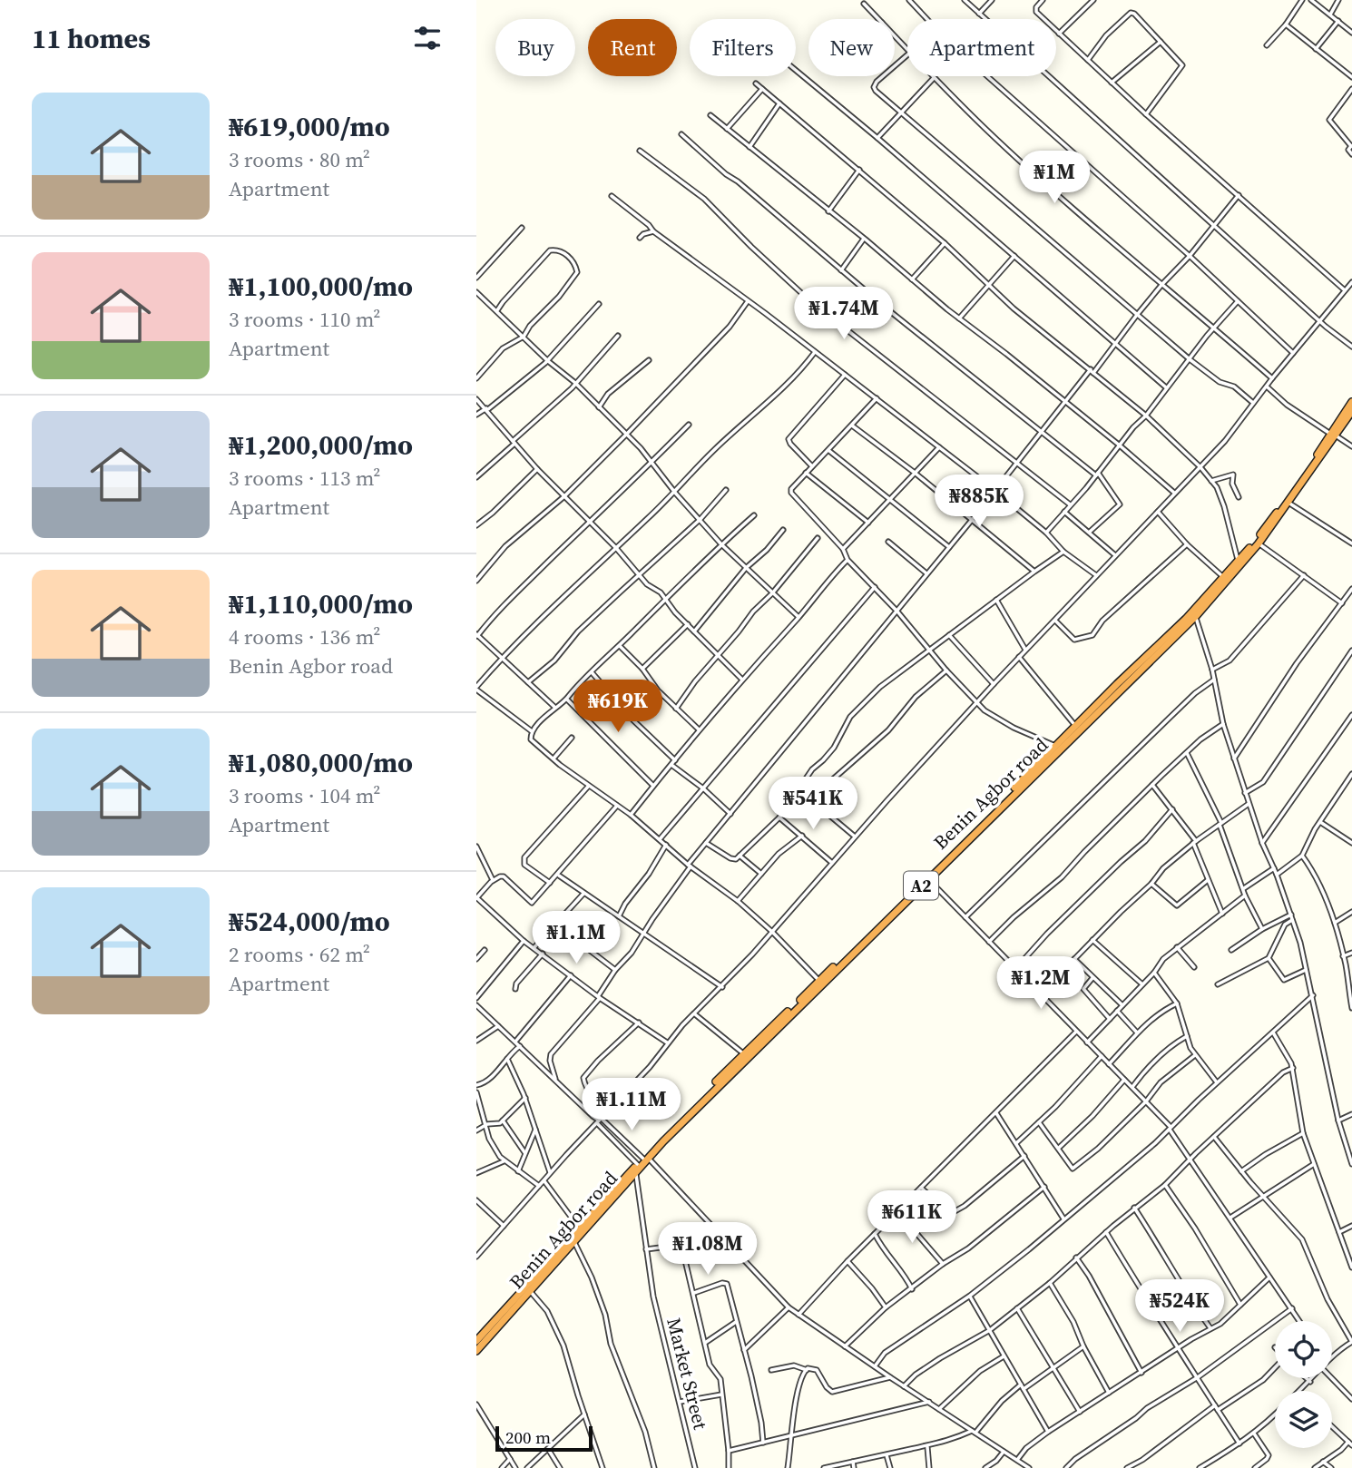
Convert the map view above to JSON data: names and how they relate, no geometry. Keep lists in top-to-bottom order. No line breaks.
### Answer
{"streets":{"highway":["Benin Agbor road","A2"],"street":["Market Street"]},"crossings":[["Benin Agbor road","Market Street"]],"scale_bar":"200 m","page":{"heading":"11 homes","chip":["Buy","Rent","Filters","New","Apartment"],"list":[{"name":"₦619,000/mo","note":"3 rooms · 80 m² · Apartment"},{"name":"₦1,100,000/mo","note":"3 rooms · 110 m² · Apartment"},{"name":"₦1,200,000/mo","note":"3 rooms · 113 m² · Apartment"},{"name":"₦1,110,000/mo","note":"4 rooms · 136 m² · Benin Agbor road"},{"name":"₦1,080,000/mo","note":"3 rooms · 104 m² · Apartment"},{"name":"₦524,000/mo","note":"2 rooms · 62 m² · Apartment"}],"price":["₦1M","₦1.74M","₦885K","₦619K","₦541K","₦1.1M","₦1.2M","₦1.11M","₦611K","₦1.08M","₦524K"],"scale":"200 m"}}
